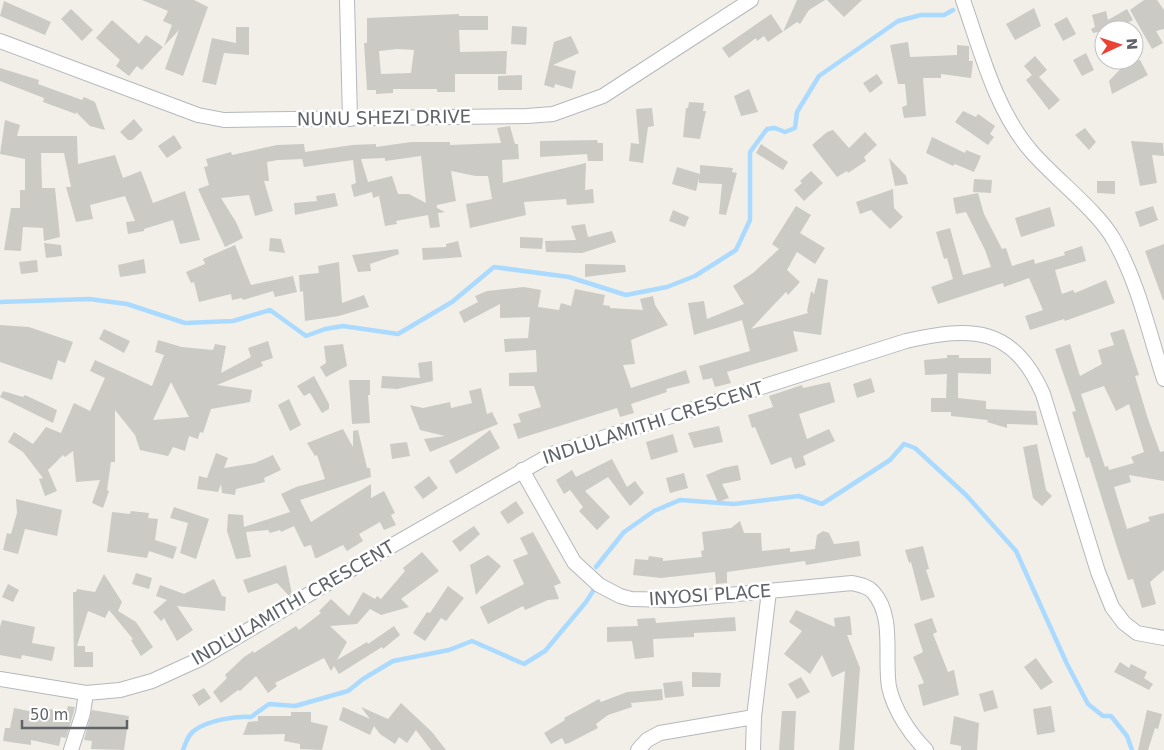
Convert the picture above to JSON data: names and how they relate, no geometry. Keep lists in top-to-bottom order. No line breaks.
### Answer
{"streets":{"street":["NUNU SHEZI DRIVE","INDLULAMITHI CRESCENT","INYOSI PLACE"]},"crossings":[["INDLULAMITHI CRESCENT","INYOSI PLACE"]],"scale_bar":"50 m","north":"right"}
